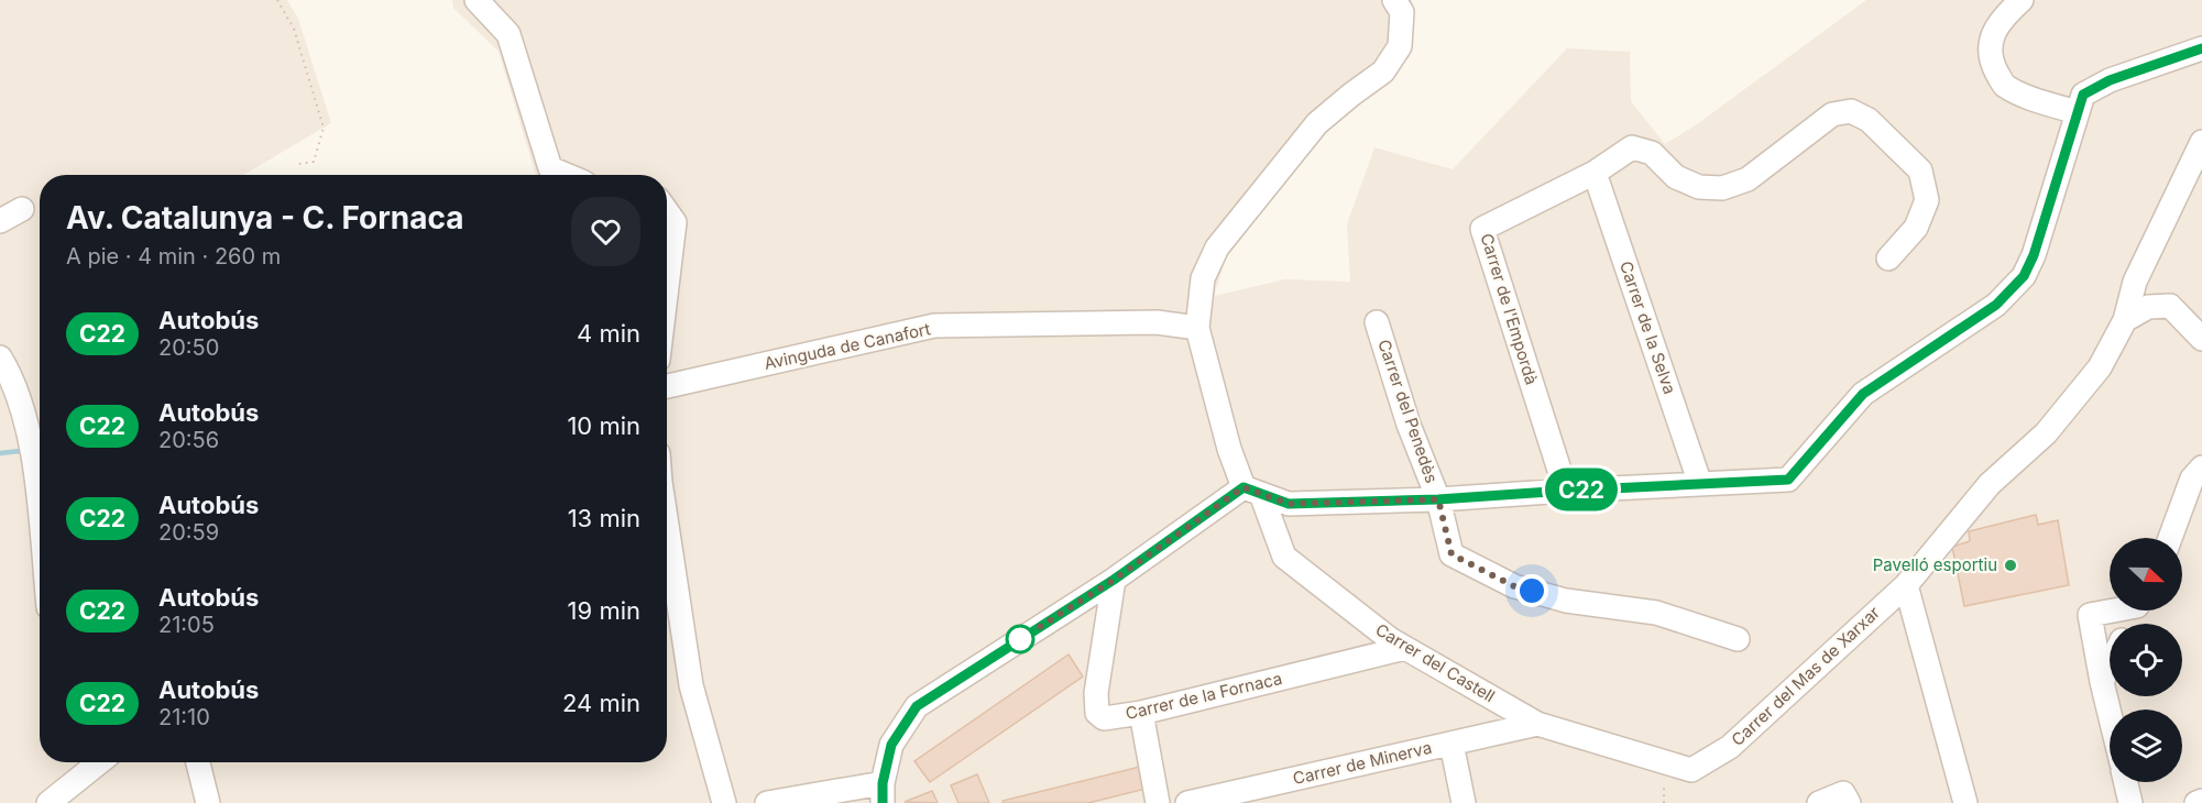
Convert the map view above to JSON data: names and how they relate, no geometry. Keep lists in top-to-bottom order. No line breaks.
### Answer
{"streets":{"street":["Carrer de l'Empordà","Carrer de la Selva","Avinguda de Canafort","Carrer del Penedès","Carrer del Castell","Carrer del Mas de Xarxar","Carrer de la Fornaca","Carrer de Minerva"]},"crossings":[["Carrer de l'Empordà","Carrer de la Selva"],["Avinguda de Canafort","Carrer del Castell"],["Carrer del Castell","Carrer del Mas de Xarxar"],["Carrer del Castell","Carrer de la Fornaca"],["Carrer del Castell","Carrer de Minerva"]],"places":["Pavelló esportiu"],"lines":["bus line C22"],"north":"right","page":{"on_map":"C22","heading":["Av. Catalunya - C. Fornaca","A pie · 4 min · 260 m"],"list":[{"mark":"C22","name":"Autobús","note":"20:50","value":"4 min"},{"mark":"C22","name":"Autobús","note":"20:56","value":"10 min"},{"mark":"C22","name":"Autobús","note":"20:59","value":"13 min"},{"mark":"C22","name":"Autobús","note":"21:05","value":"19 min"},{"mark":"C22","name":"Autobús","note":"21:10","value":"24 min"}]}}
